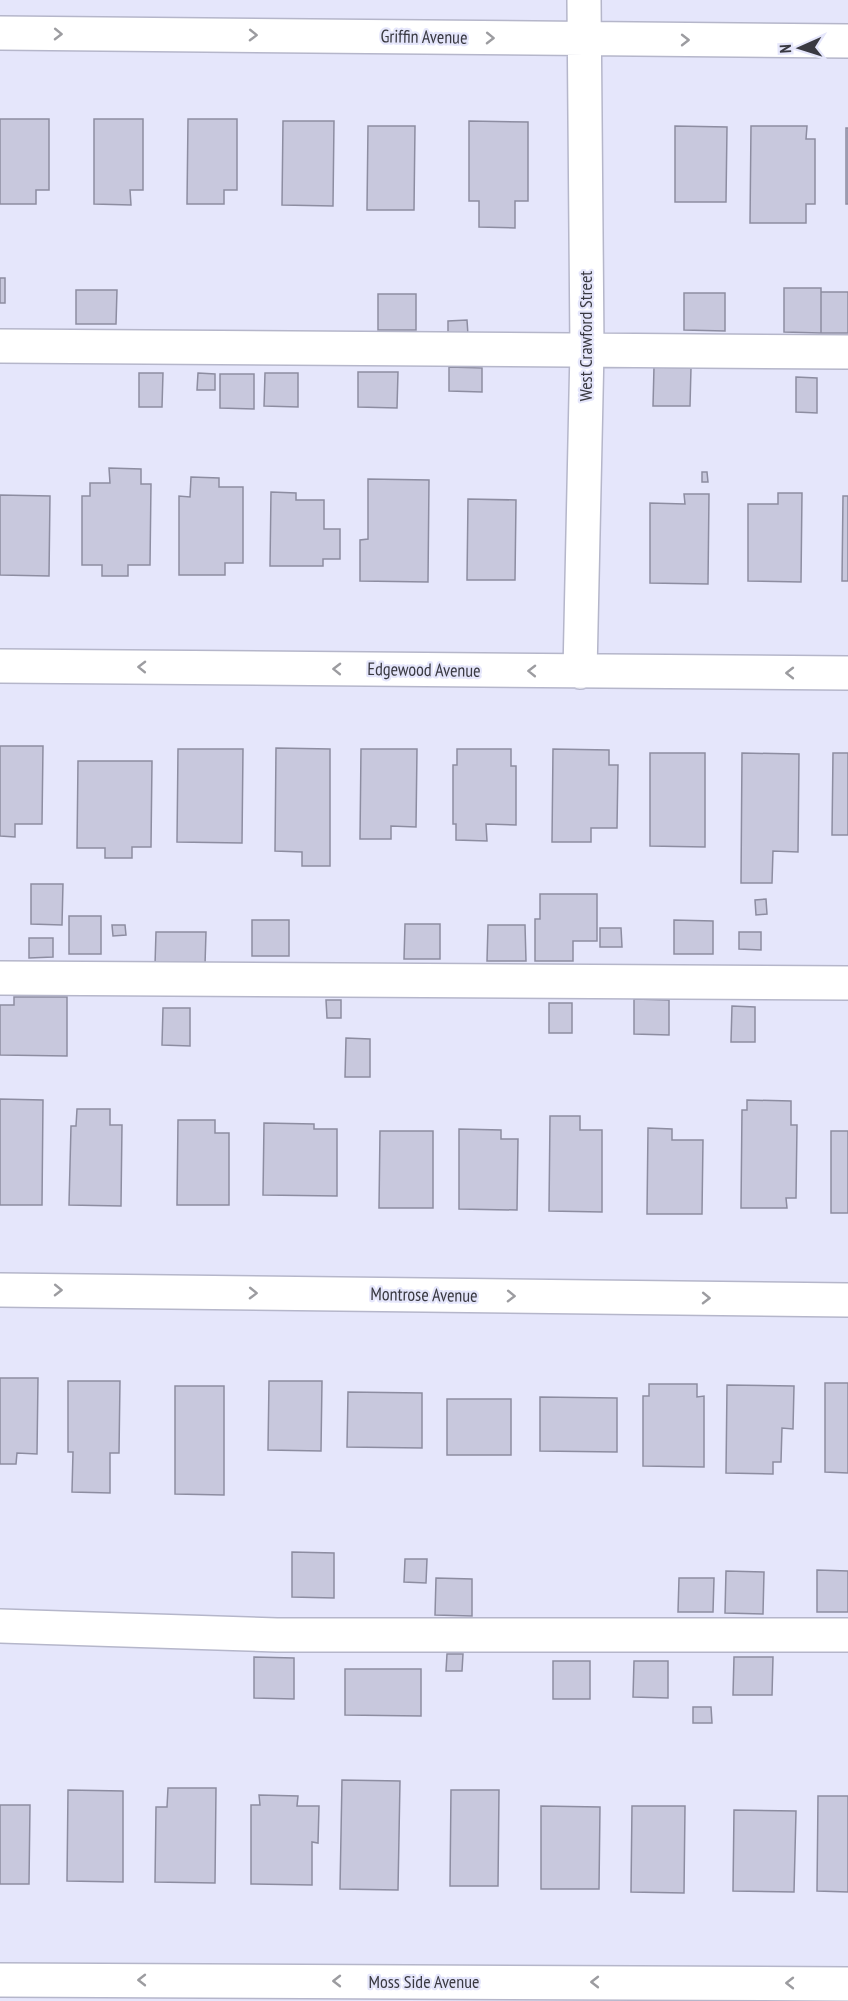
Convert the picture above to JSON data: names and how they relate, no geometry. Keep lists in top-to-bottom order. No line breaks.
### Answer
{"streets":{"street":["Griffin Avenue","West Crawford Street","Edgewood Avenue","Montrose Avenue","Moss Side Avenue"]},"crossings":[["Griffin Avenue","West Crawford Street"],["West Crawford Street","Edgewood Avenue"]],"one_way":["Griffin Avenue","Edgewood Avenue","Montrose Avenue","Moss Side Avenue"],"north":"left"}
